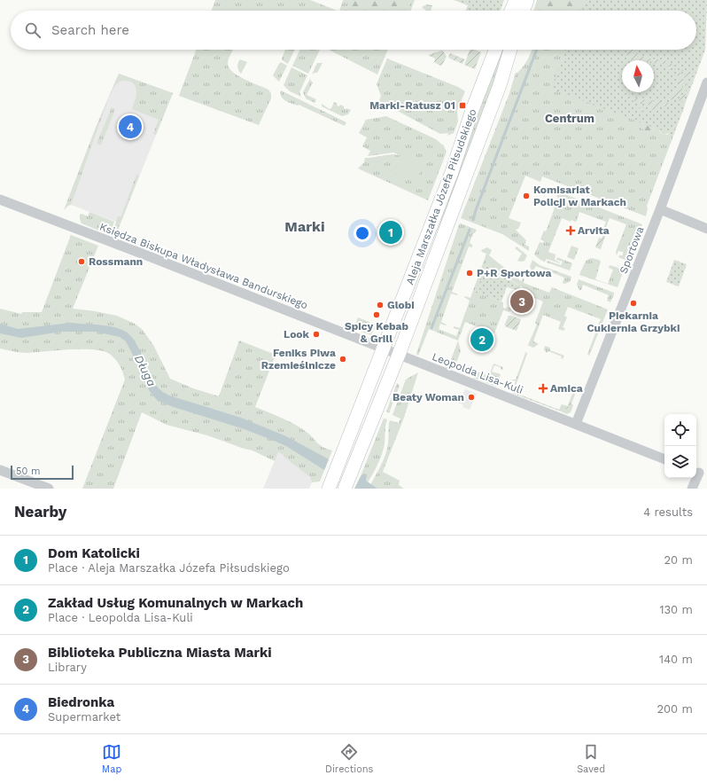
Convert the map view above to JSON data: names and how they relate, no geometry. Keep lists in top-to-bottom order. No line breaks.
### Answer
{"streets":{"main road":["Aleja Marszałka Józefa Piłsudskiego"],"street":["Sportowa","Księdza Biskupa Władysława Bandurskiego","Leopolda Lisa-Kuli"]},"crossings":[["Aleja Marszałka Józefa Piłsudskiego","Księdza Biskupa Władysława Bandurskiego"],["Aleja Marszałka Józefa Piłsudskiego","Leopolda Lisa-Kuli"],["Sportowa","Leopolda Lisa-Kuli"],["Księdza Biskupa Władysława Bandurskiego","Leopolda Lisa-Kuli"]],"districts":["Centrum","Marki"],"water":["Długa"],"places":{"transit":["Marki-Ratusz 01"],"other":["Komisariat Policji w Markach","Rossmann","P+R Sportowa","Piekarnia Cukiernia Grzybki","Globi","Spicy Kebab & Grill","Look","Feniks Piwa Rzemieślnicze","Beaty Woman"],"health":["Arvita","Amica"]},"scale_bar":"50 m","north":"top","page":{"search":"Search here","pins":["4","1","3","2"],"scale":"50 m","heading":["Nearby","4 results"],"list":[{"mark":"1","name":"Dom Katolicki","note":"Place · Aleja Marszałka Józefa Piłsudskiego","value":"20 m"},{"mark":"2","name":"Zakład Usług Komunalnych w Markach","note":"Place · Leopolda Lisa-Kuli","value":"130 m"},{"mark":"3","name":"Biblioteka Publiczna Miasta Marki","note":"Library","value":"140 m"},{"mark":"4","name":"Biedronka","note":"Supermarket","value":"200 m"}],"nav":["Map","Directions","Saved"]}}
